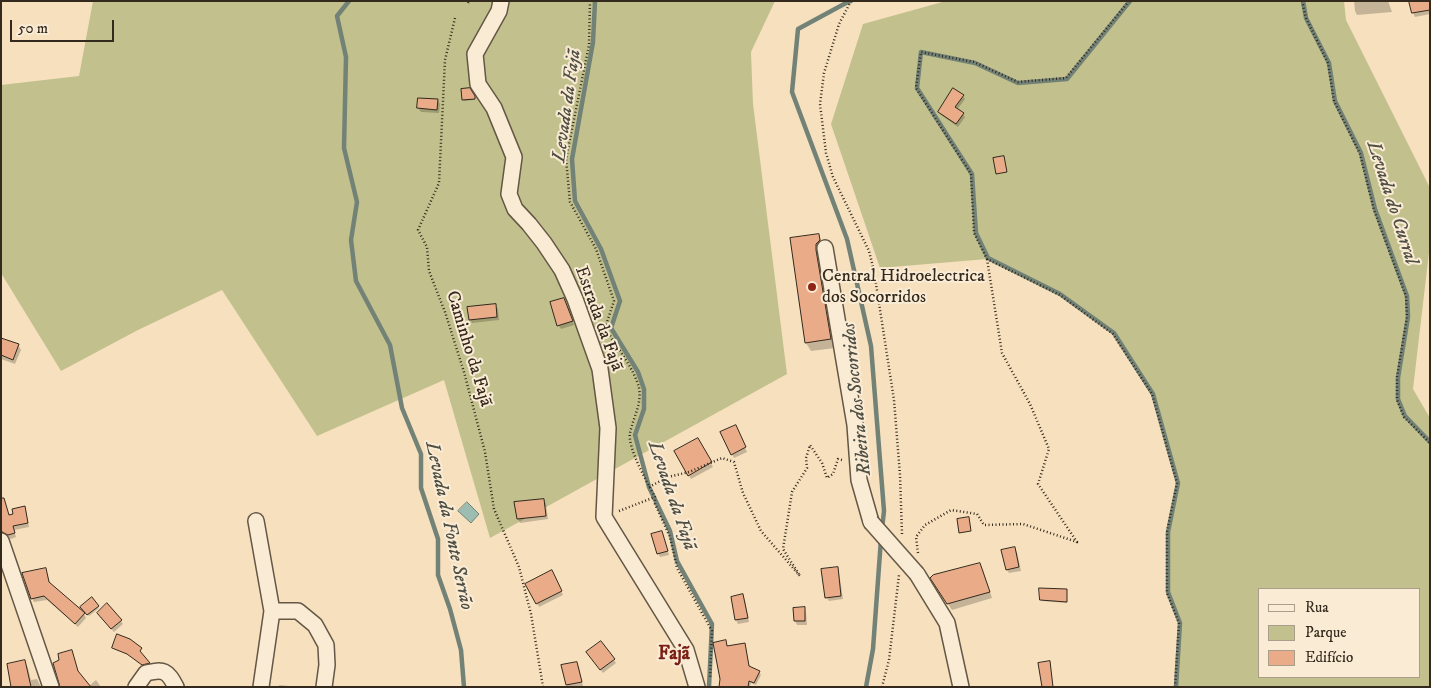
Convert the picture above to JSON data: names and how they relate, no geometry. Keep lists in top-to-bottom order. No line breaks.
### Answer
{"streets":{"street":["Estrada da Fajã"],"path":["Caminho da Fajã"]},"districts":["Fajã"],"water":["Levada da Fajã","Levada do Curral","Ribeira dos Socorridos","Levada da Fonte Serrão"],"places":["Central Hidroelectrica dos Socorridos"],"legend":["Rua","Parque","Edifício"],"scale_bar":"50 m"}
